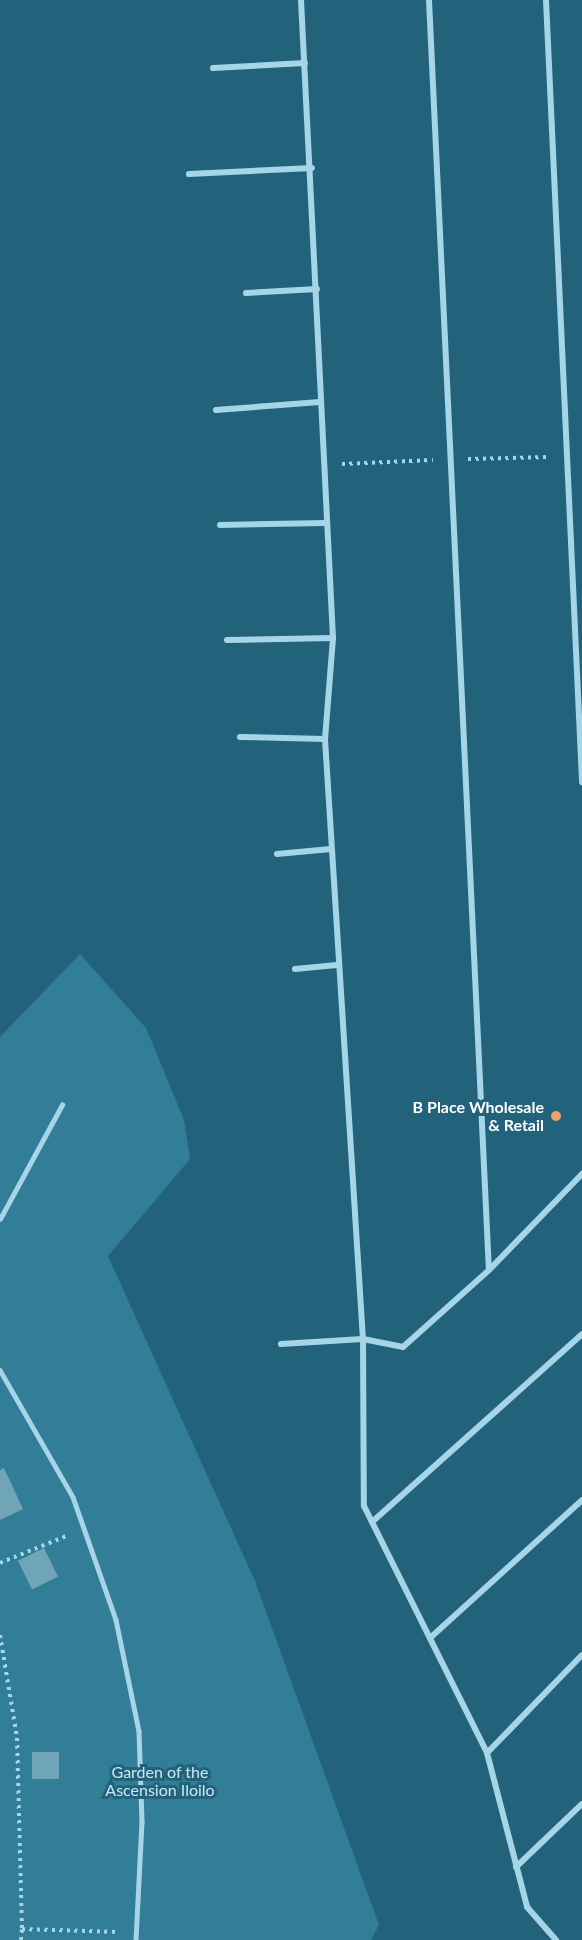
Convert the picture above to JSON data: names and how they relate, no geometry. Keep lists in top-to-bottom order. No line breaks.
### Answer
{"parks":["Garden of the Ascension Iloilo"],"places":["B Place Wholesale & Retail"]}
